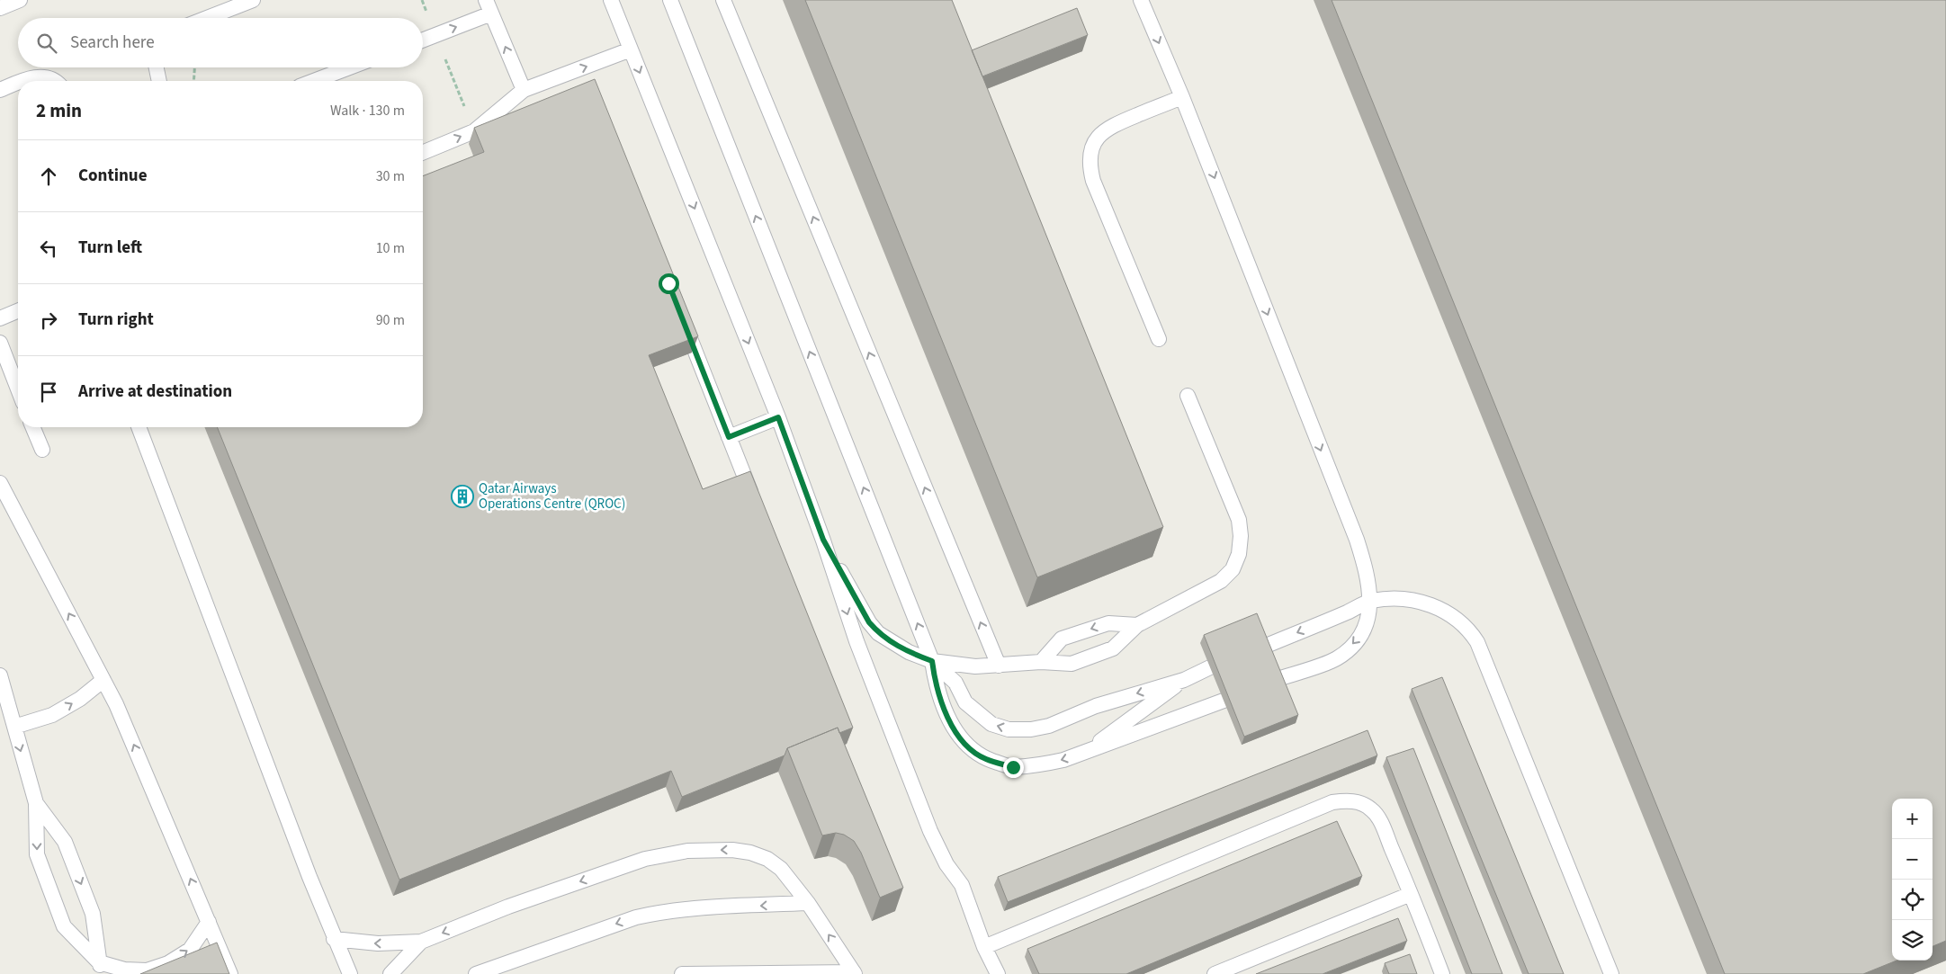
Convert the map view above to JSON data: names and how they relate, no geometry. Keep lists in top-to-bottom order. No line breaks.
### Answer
{"places":{"building":["Qatar Airways Operations Centre (QROC)"]},"page":{"search":"Search here","heading":["2 min","Walk · 130 m"],"list":[["Continue","30 m"],["Turn left","10 m"],["Turn right","90 m"],"Arrive at destination"],"map_buttons":["+","−"]}}
